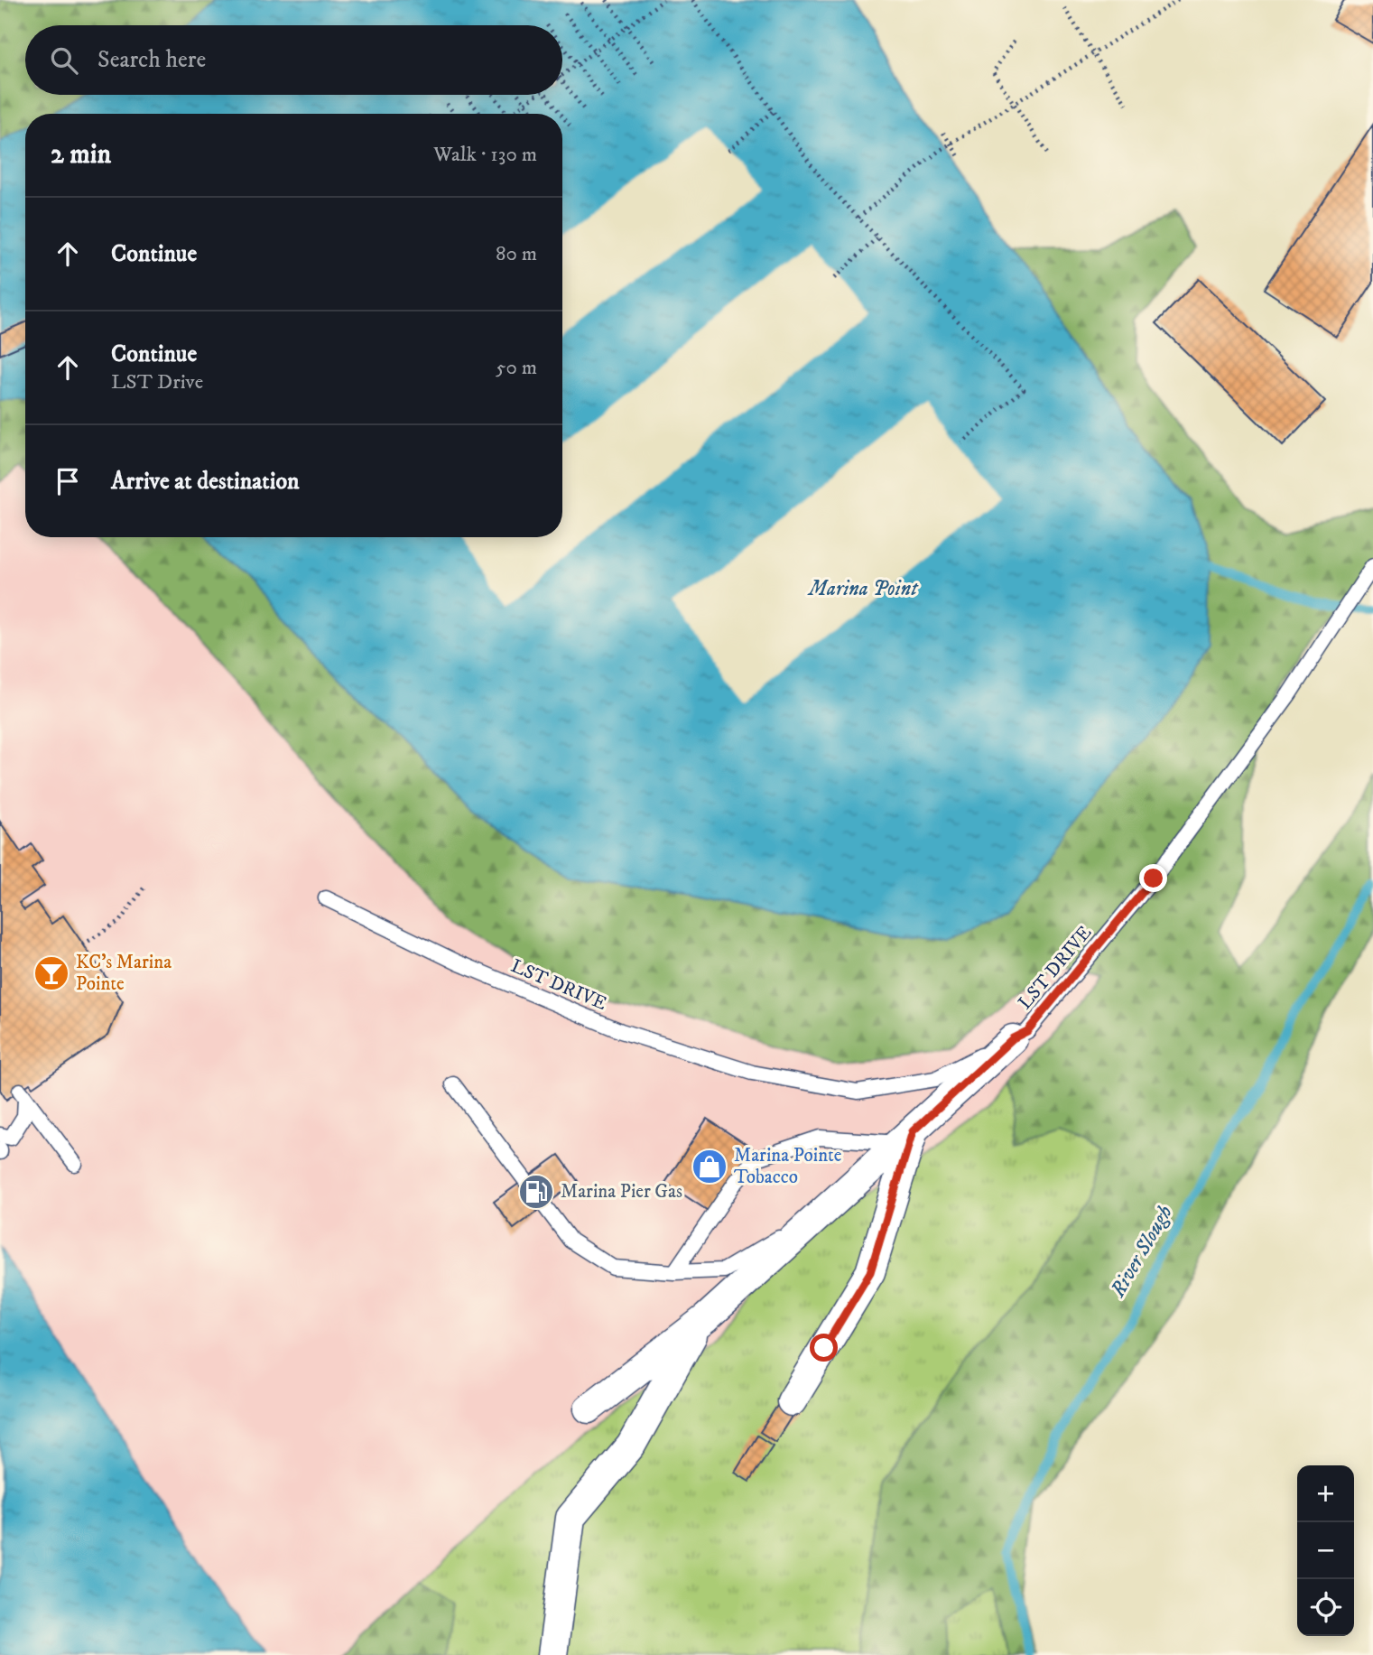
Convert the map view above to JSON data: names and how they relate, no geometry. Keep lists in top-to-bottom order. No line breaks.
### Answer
{"streets":{"lane":["LST DRIVE"]},"water":["Marina Point","River Slough"],"places":{"bar":["KC's Marina Pointe"],"shop":["Marina Pointe Tobacco"],"fuel station":["Marina Pier Gas"]},"page":{"search":"Search here","heading":["2 min","Walk · 130 m"],"list":[["Continue","80 m"],["Continue","LST Drive","50 m"],"Arrive at destination"],"map_buttons":["+","−"]}}
